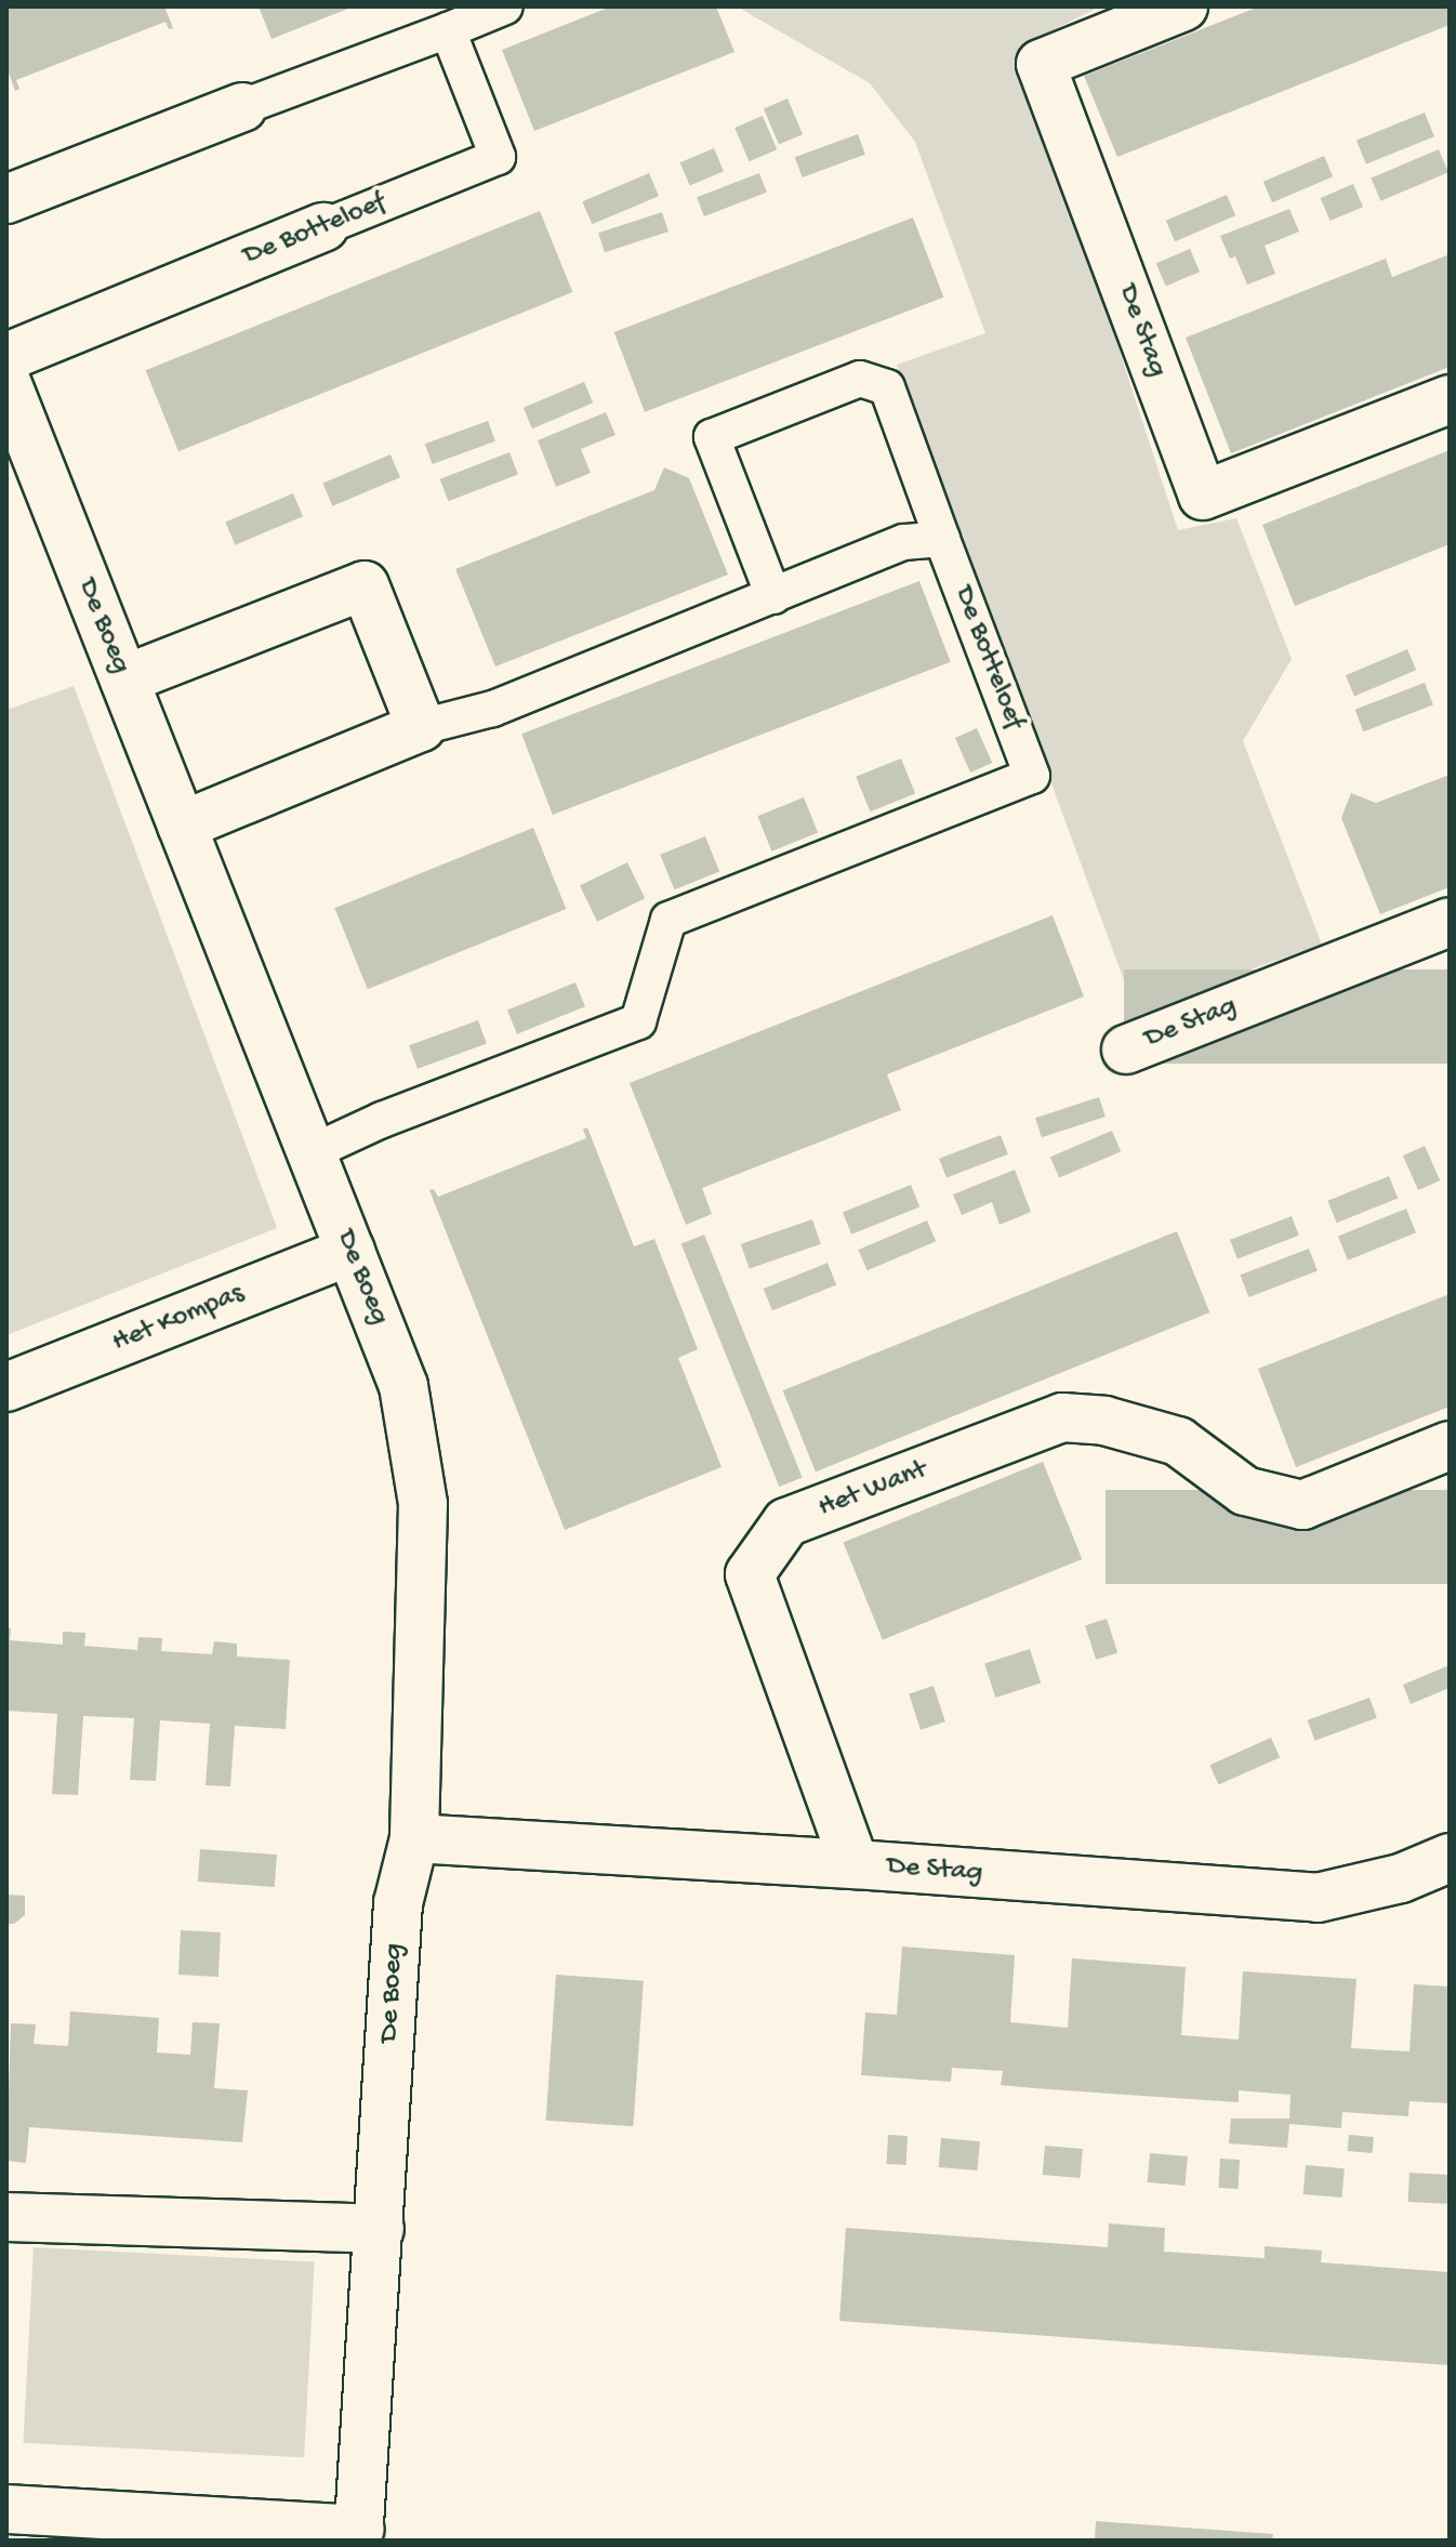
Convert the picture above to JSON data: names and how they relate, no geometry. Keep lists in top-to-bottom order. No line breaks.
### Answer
{"streets":{"street":["De Botteloef","De Stag","De Boeg","Het Kompas","Het Want"]},"crossings":[["De Botteloef","De Boeg"],["De Stag","De Boeg"],["De Stag","Het Want"],["De Boeg","Het Kompas"]]}
